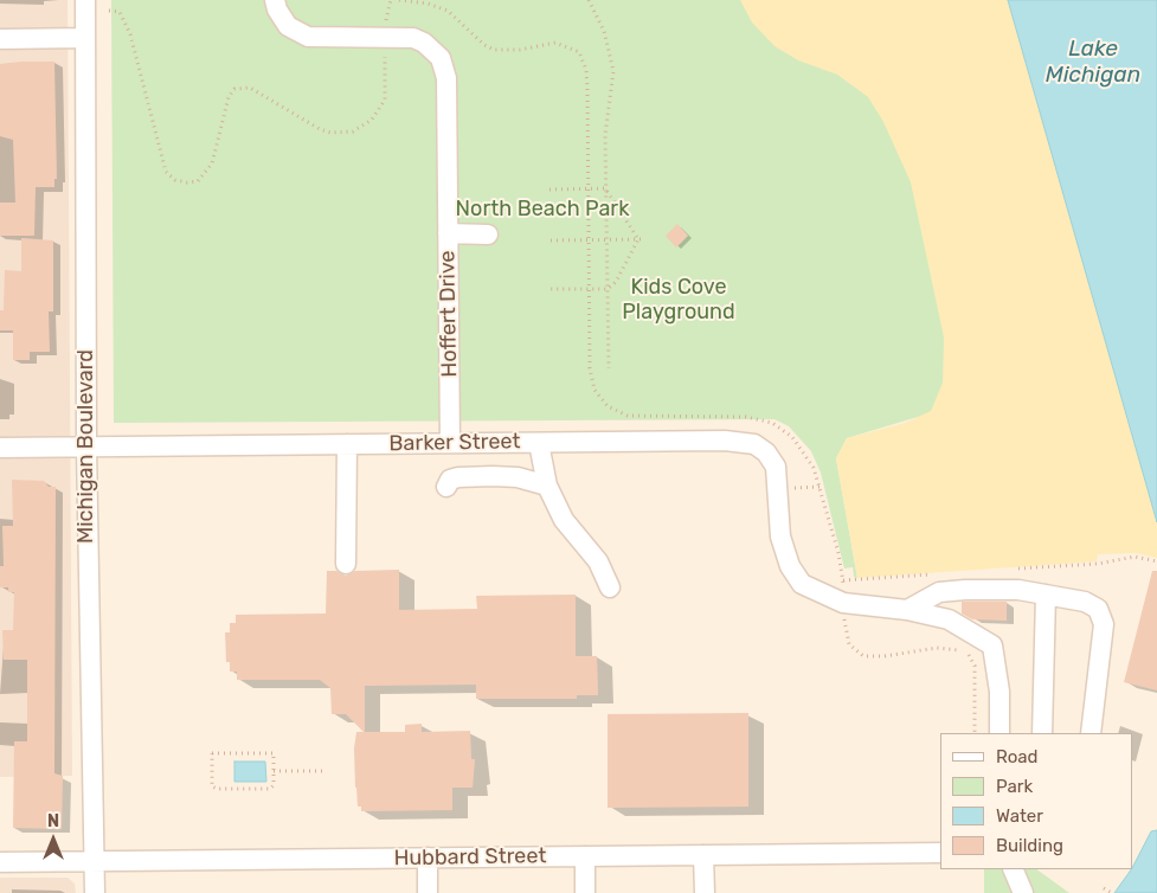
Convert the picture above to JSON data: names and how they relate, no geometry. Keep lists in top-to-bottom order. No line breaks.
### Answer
{"streets":{"street":["Hoffert Drive","Barker Street","Michigan Boulevard","Hubbard Street"]},"crossings":[["Hoffert Drive","Barker Street"],["Barker Street","Michigan Boulevard"],["Michigan Boulevard","Hubbard Street"]],"water":["Lake Michigan"],"parks":["North Beach Park","Kids Cove Playground"],"legend":["Road","Park","Water","Building"],"north":"top"}
